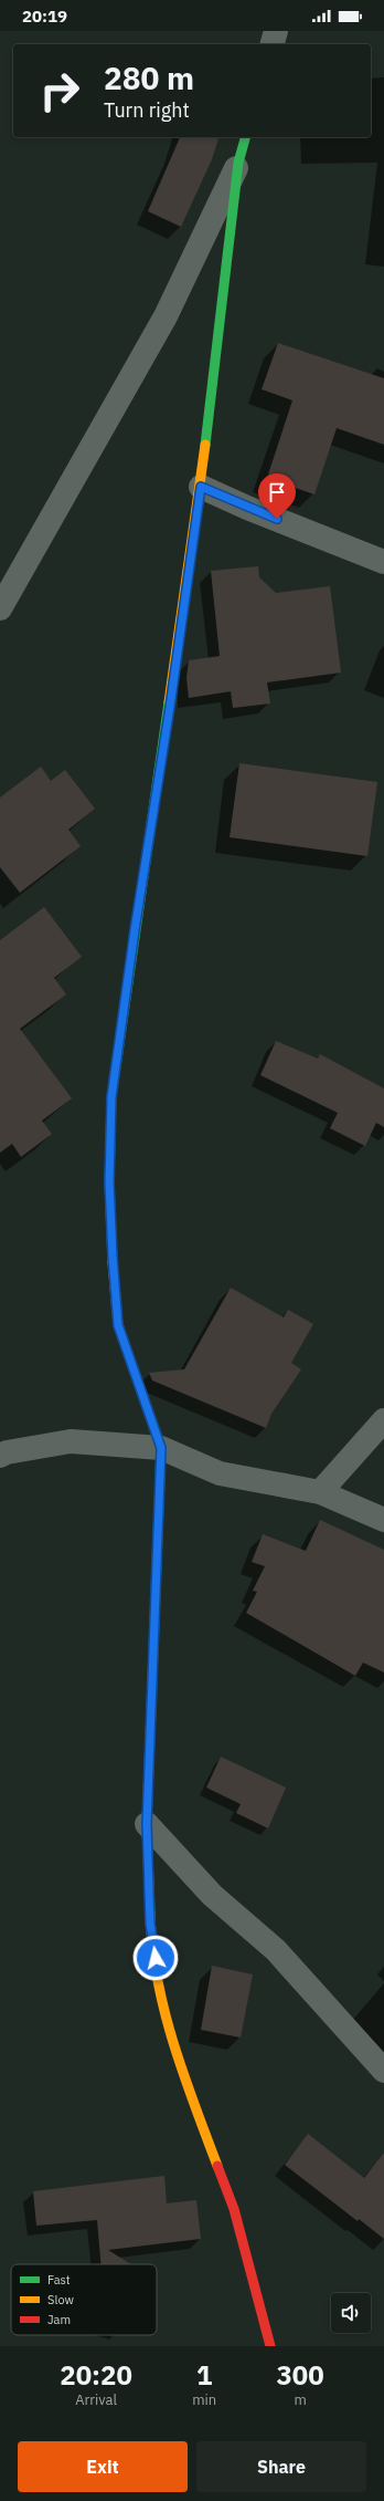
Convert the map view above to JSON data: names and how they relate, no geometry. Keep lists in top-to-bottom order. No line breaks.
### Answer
{"legend":["Fast","Slow","Jam"],"page":{"status":"20:19","turn":["280 m","Turn right"],"eta":["20:20","Arrival","1","min","300","m"],"buttons":["Exit","Share"]}}
